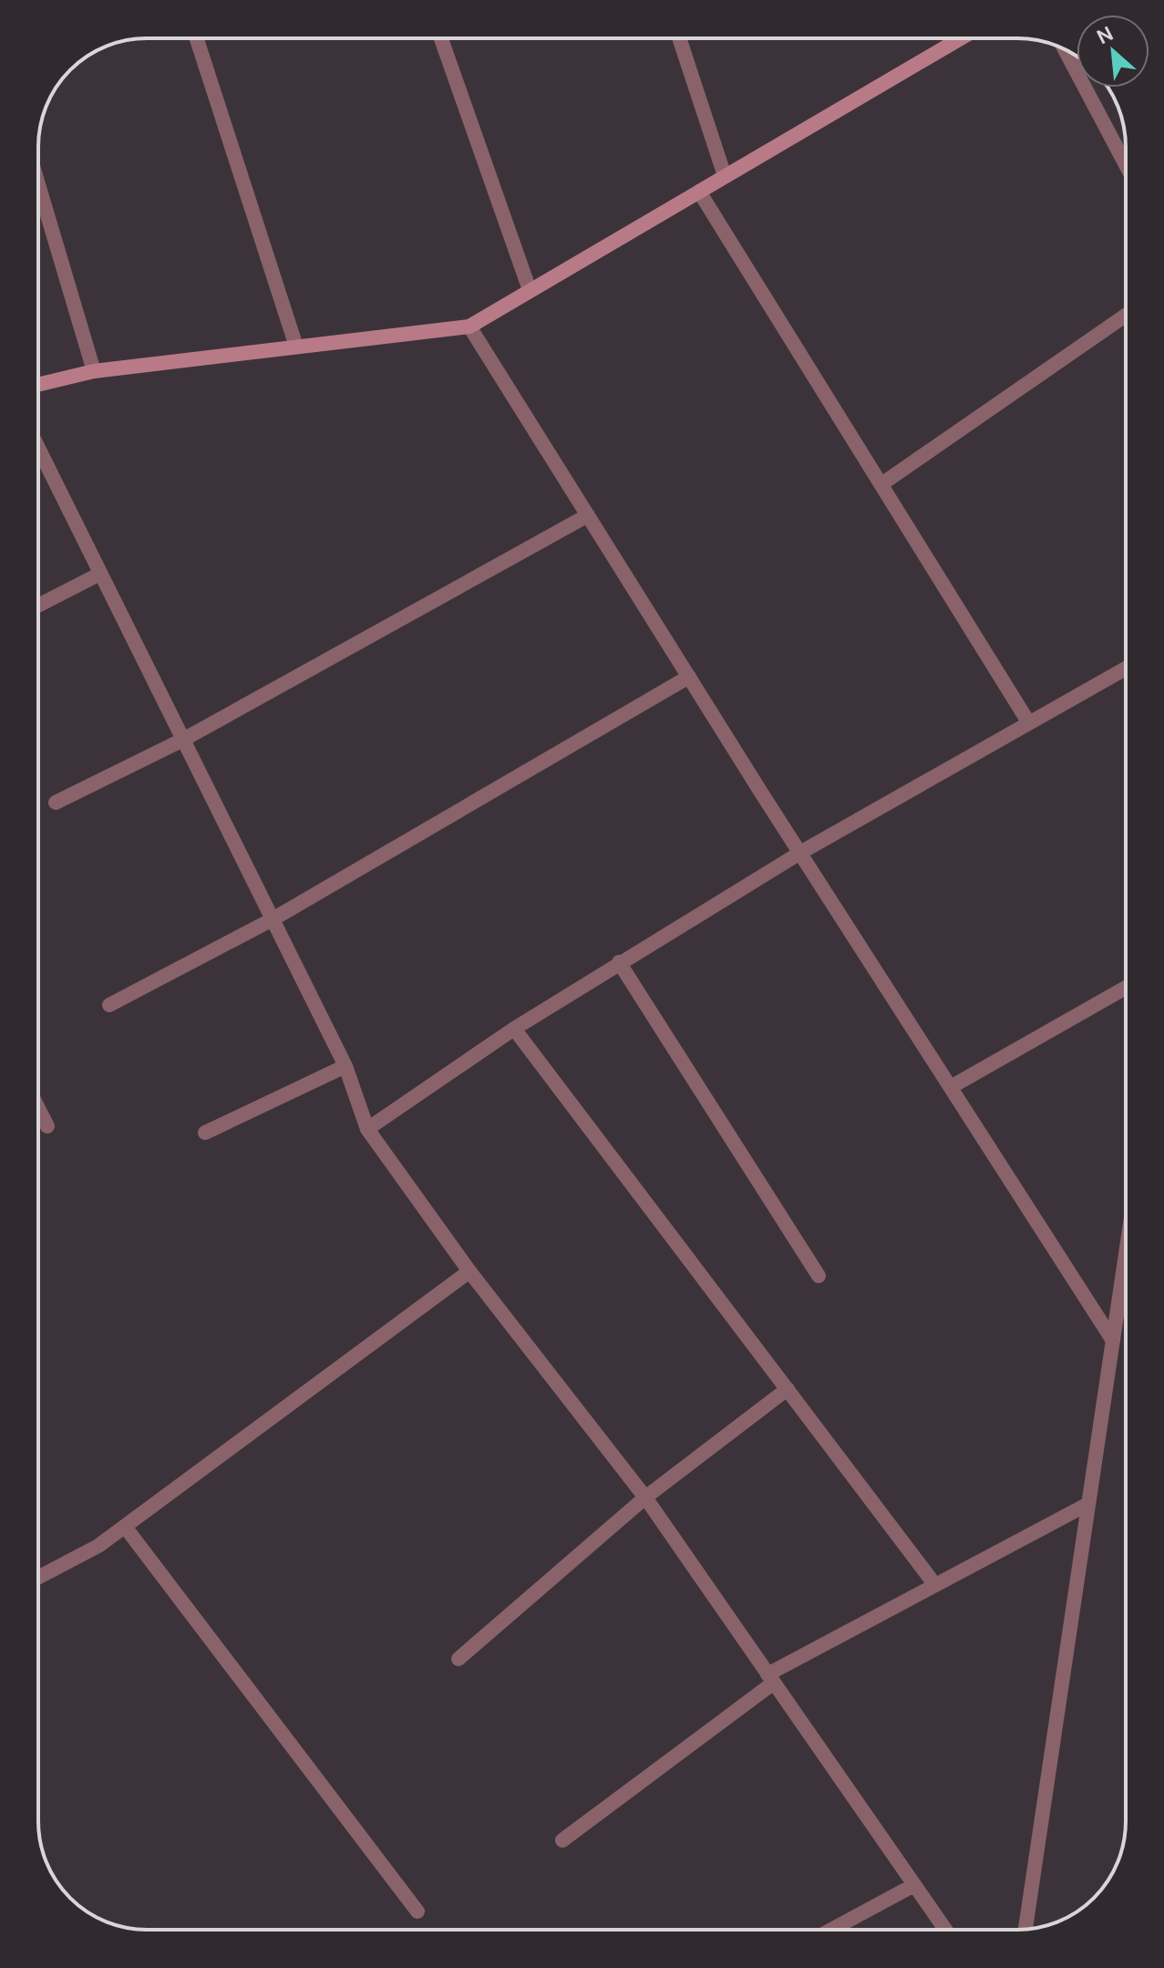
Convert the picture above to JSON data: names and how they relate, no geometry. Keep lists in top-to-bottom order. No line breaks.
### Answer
{"north":"top left"}
